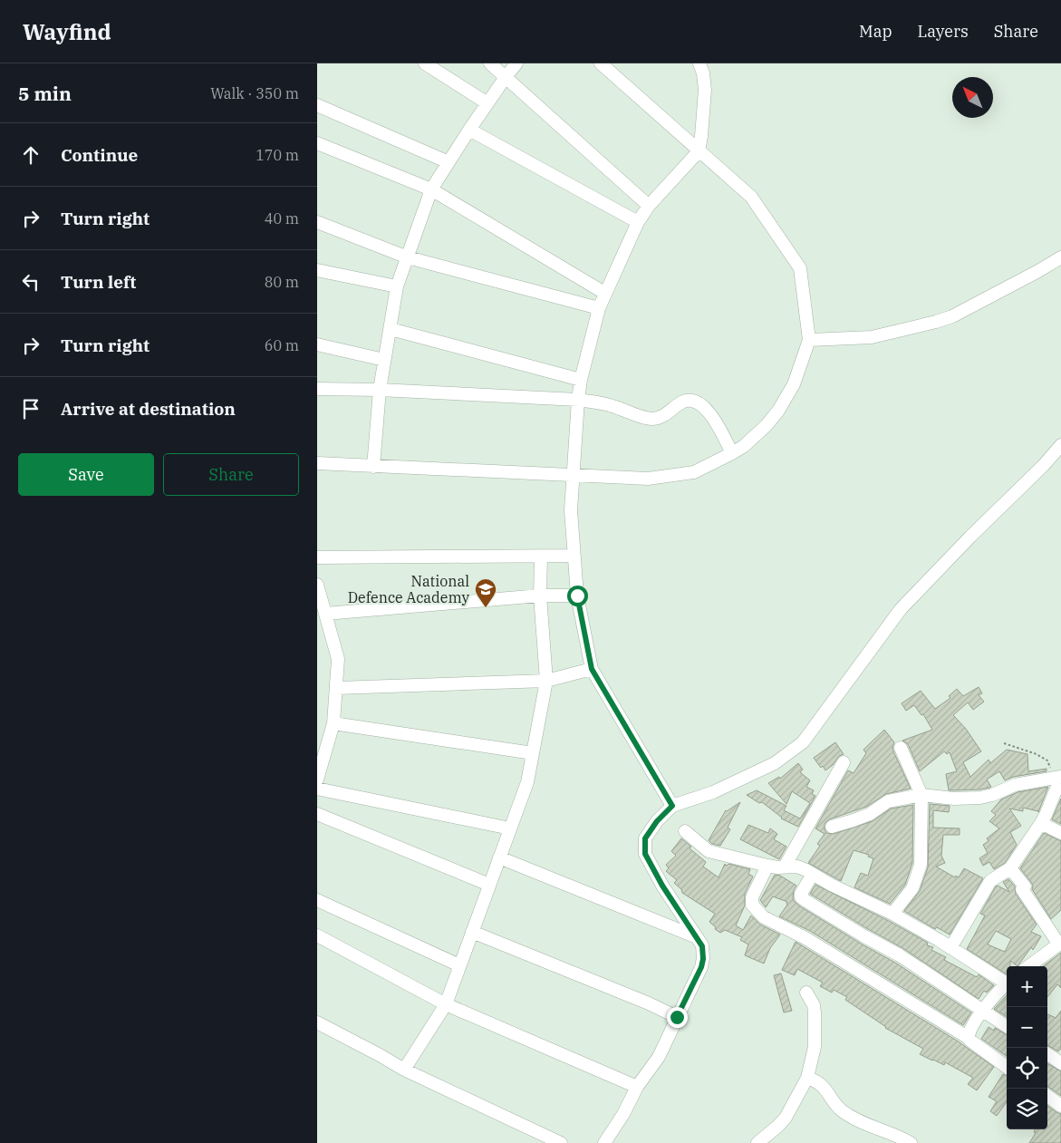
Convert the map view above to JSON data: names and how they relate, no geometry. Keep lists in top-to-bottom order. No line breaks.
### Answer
{"places":{"school or university":["National Defence Academy"]},"north":"top left","page":{"header":"Wayfind","nav":["Map","Layers","Share"],"heading":["5 min","Walk · 350 m"],"list":[["Continue","170 m"],["Turn right","40 m"],["Turn left","80 m"],["Turn right","60 m"],"Arrive at destination"],"buttons":["Save","Share"],"map_buttons":["+","−"]}}
